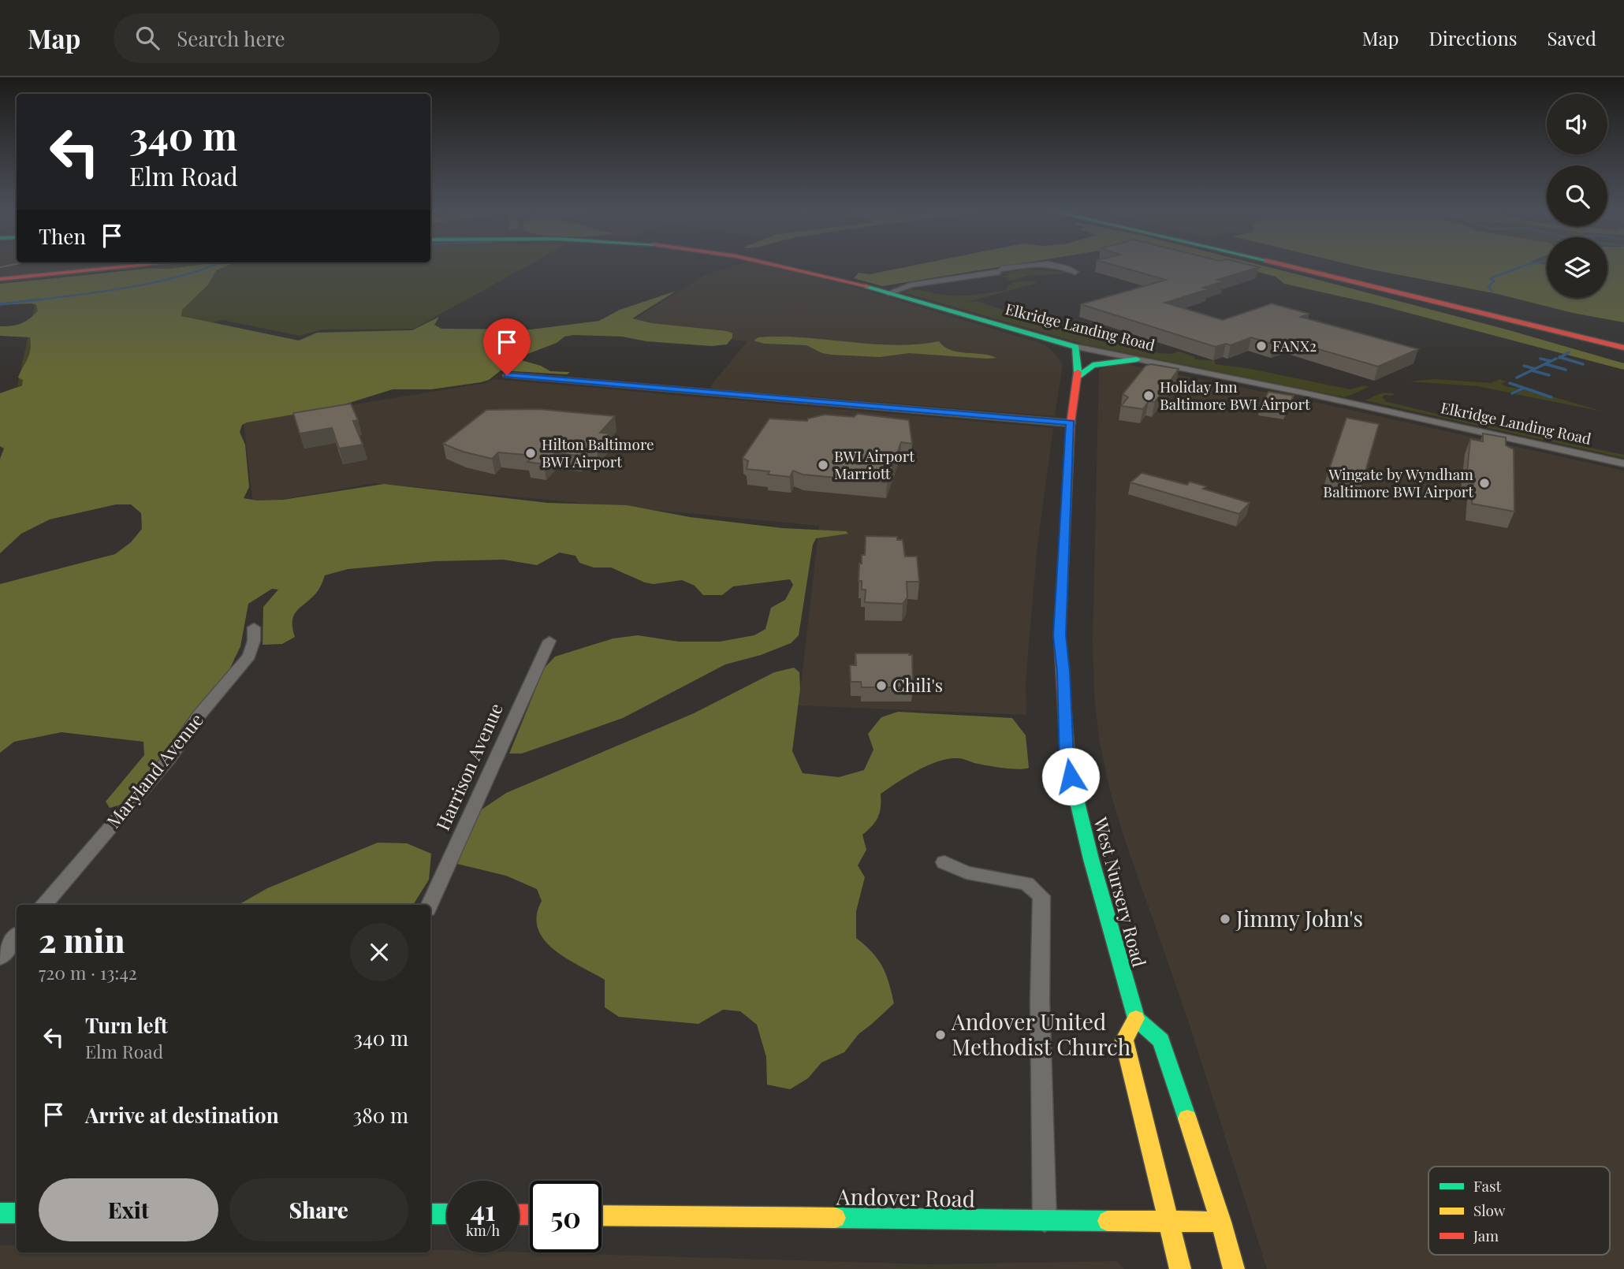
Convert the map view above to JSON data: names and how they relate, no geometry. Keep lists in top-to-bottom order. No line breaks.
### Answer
{"streets":{"main road":["Elkridge Landing Road","West Nursery Road","Andover Road"],"street":["Harrison Avenue","Maryland Avenue"]},"crossings":[["Elkridge Landing Road","West Nursery Road"]],"places":["FANX2","Holiday Inn Baltimore BWI Airport","Hilton Baltimore BWI Airport","BWI Airport Marriott","Wingate by Wyndham Baltimore BWI Airport","Chili's","Jimmy John's","Andover United Methodist Church"],"legend":["Fast","Slow","Jam"],"page":{"header":"Map","search":"Search here","nav":["Map","Directions","Saved"],"turn":["340 m","Elm Road"],"then":"Then","heading":["2 min","720 m · 13:42"],"list":[{"name":"Turn left","note":"Elm Road","value":"340 m"},{"name":"Arrive at destination","value":"380 m"}],"buttons":["Exit","Share"],"speed":"41 km/h","limit":"50"}}
